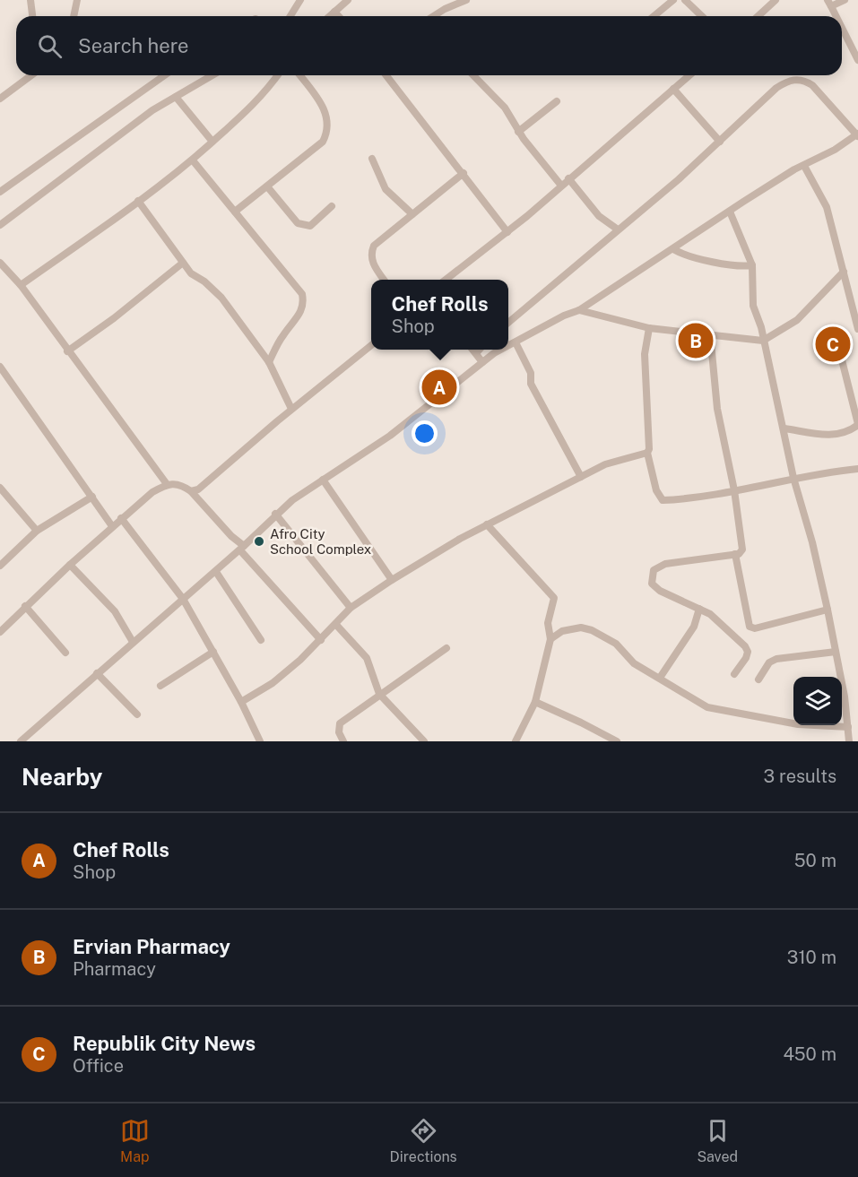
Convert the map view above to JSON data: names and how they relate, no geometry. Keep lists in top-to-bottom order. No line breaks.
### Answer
{"places":["Afro City School Complex"],"page":{"search":"Search here","popup":["Chef Rolls","Shop"],"pins":["B","C","A"],"heading":["Nearby","3 results"],"list":[{"mark":"A","name":"Chef Rolls","note":"Shop","value":"50 m"},{"mark":"B","name":"Ervian Pharmacy","note":"Pharmacy","value":"310 m"},{"mark":"C","name":"Republik City News","note":"Office","value":"450 m"}],"nav":["Map","Directions","Saved"]}}
